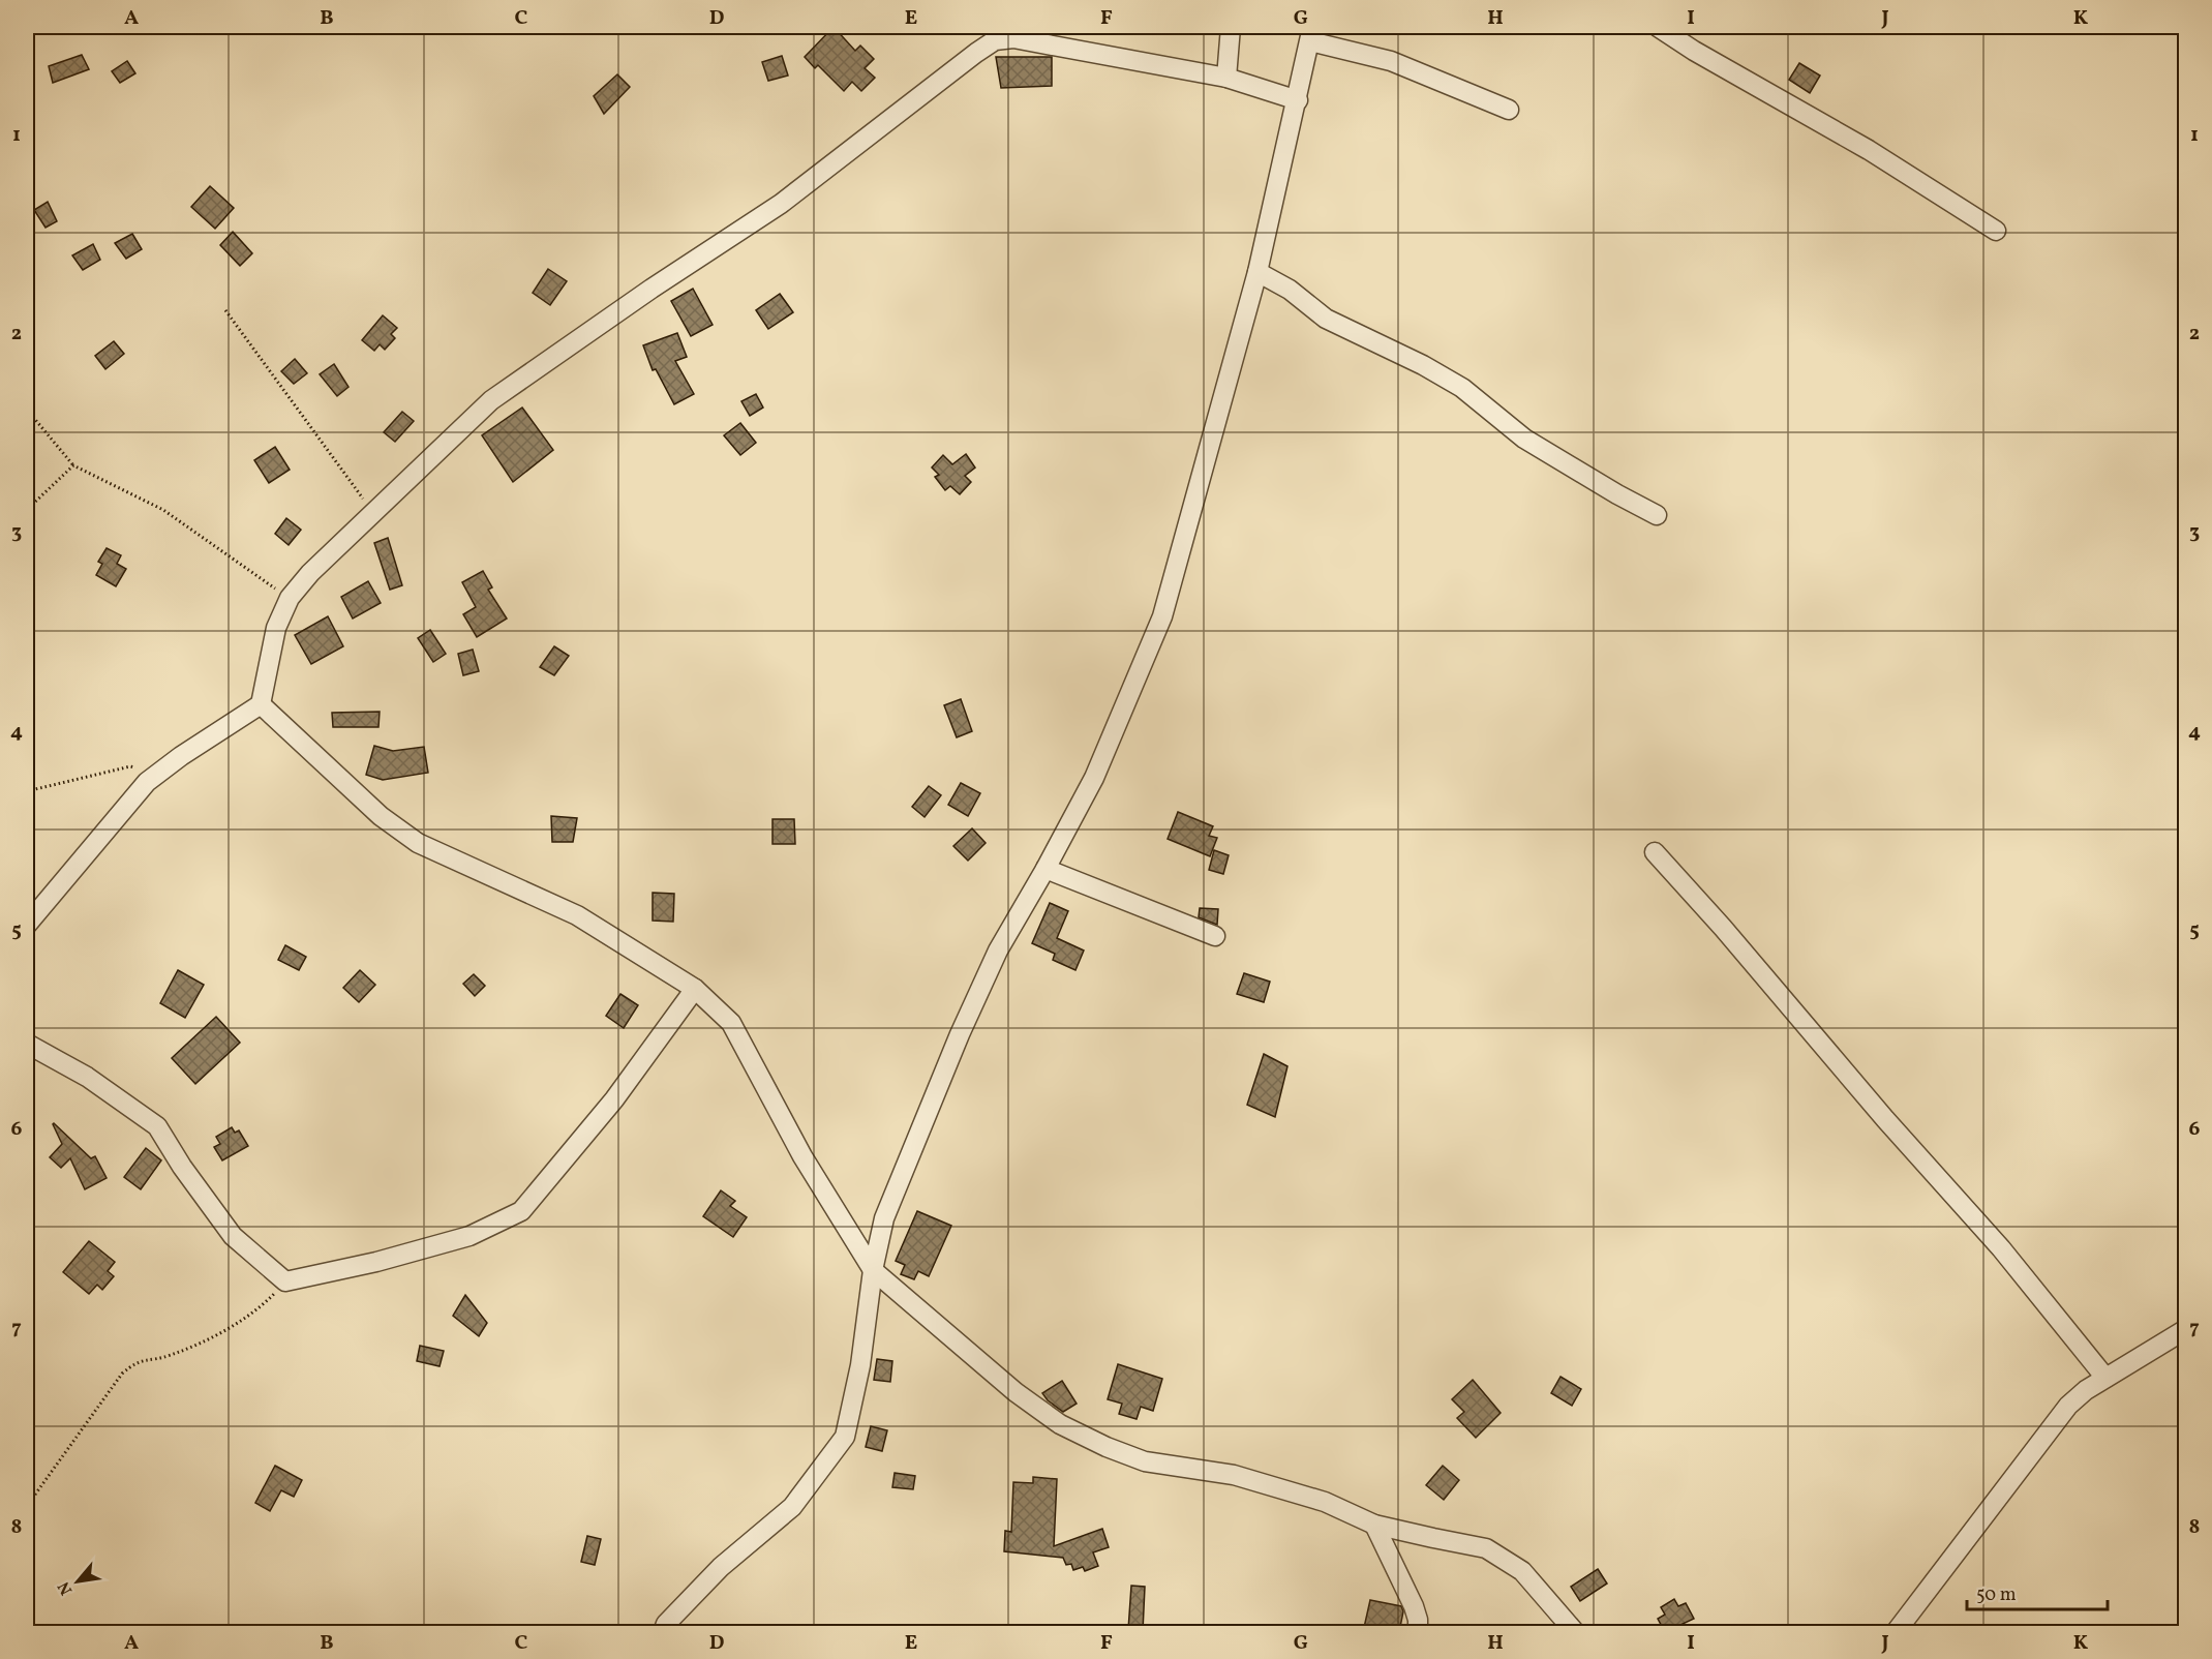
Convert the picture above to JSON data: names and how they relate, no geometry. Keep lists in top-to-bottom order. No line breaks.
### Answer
{"scale_bar":"50 m","north":"bottom left","grid":{"columns":["A","B","C","D","E","F","G","H","I","J","K"],"rows":["1","2","3","4","5","6","7","8"]}}
